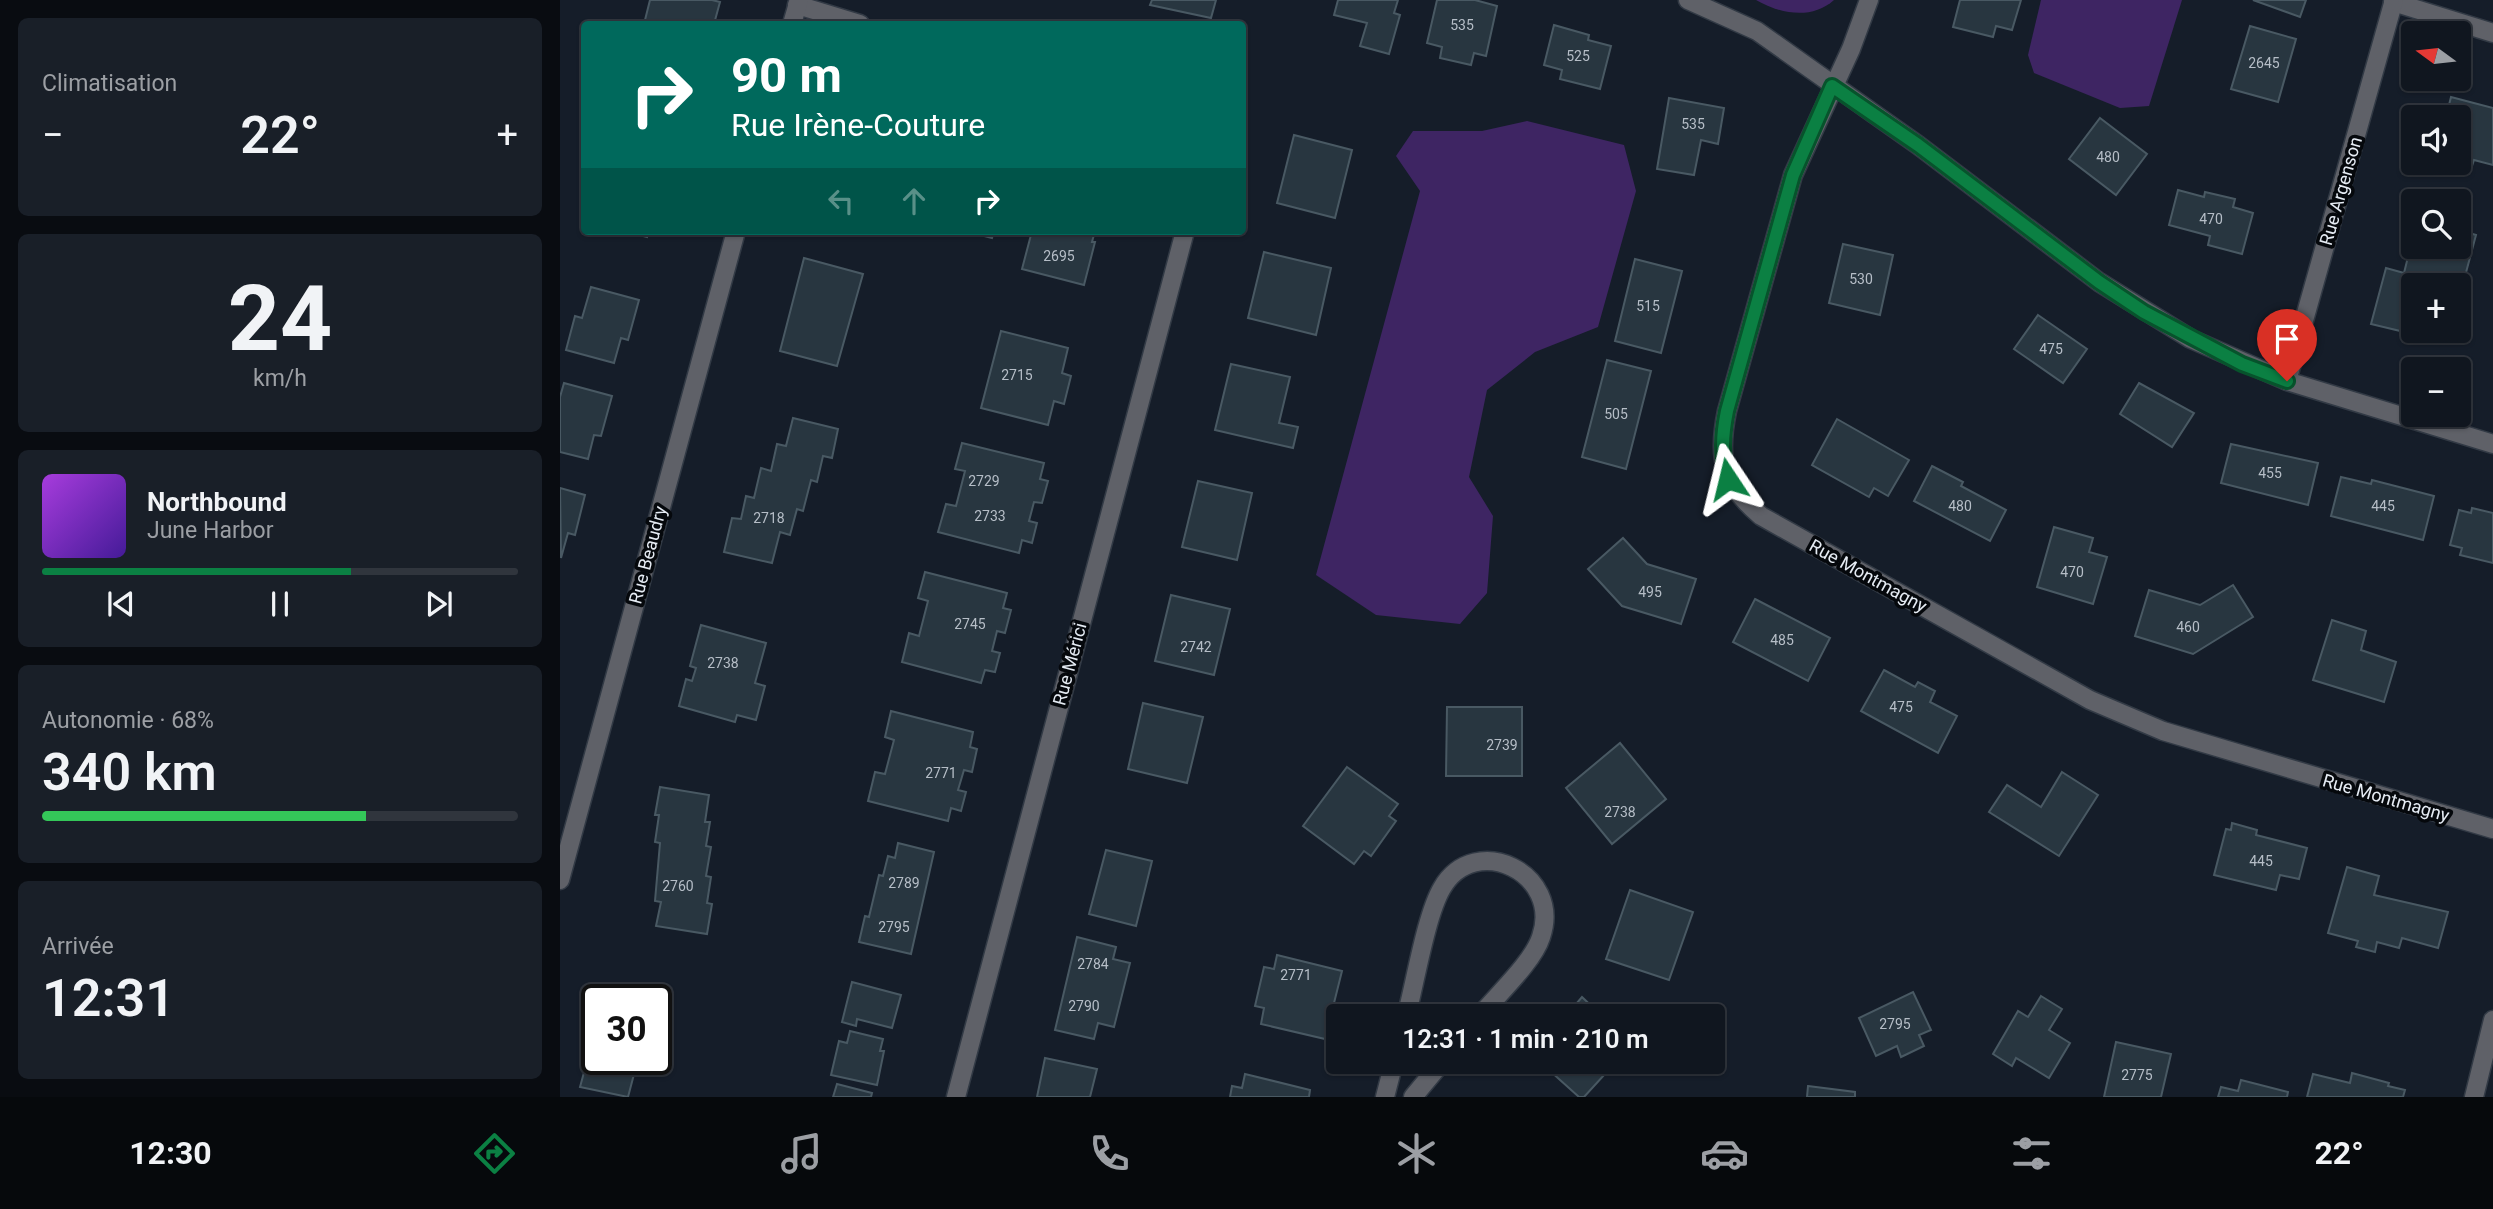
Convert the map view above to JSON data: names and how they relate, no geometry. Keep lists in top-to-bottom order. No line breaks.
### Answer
{"streets":{"street":["Rue Argenson","Rue Beaudry","Rue Montmagny","Rue Mérici"]},"house_numbers":["535","525","2645","535","480","470","2695","530","515","475","2715","505","455","2729","480","445","2733","2718","470","495","2745","460","485","2742","2738","475","2739","2771","2738","445","2789","2760","2795","2784","2771","2790","2795","2775"],"north":"left","page":{"tile":["Climatisation",["24","km/h"],["Autonomie · 68%","340 km"],["Arrivée","12:31"]],"map_buttons":["+","−"],"turn":["90 m","Rue Irène-Couture"],"heat":["−","22°","+"],"song":["Northbound","June Harbor"],"limit":"30","trip":"12:31 · 1 min · 210 m","tabs":["12:30","22°"]}}
